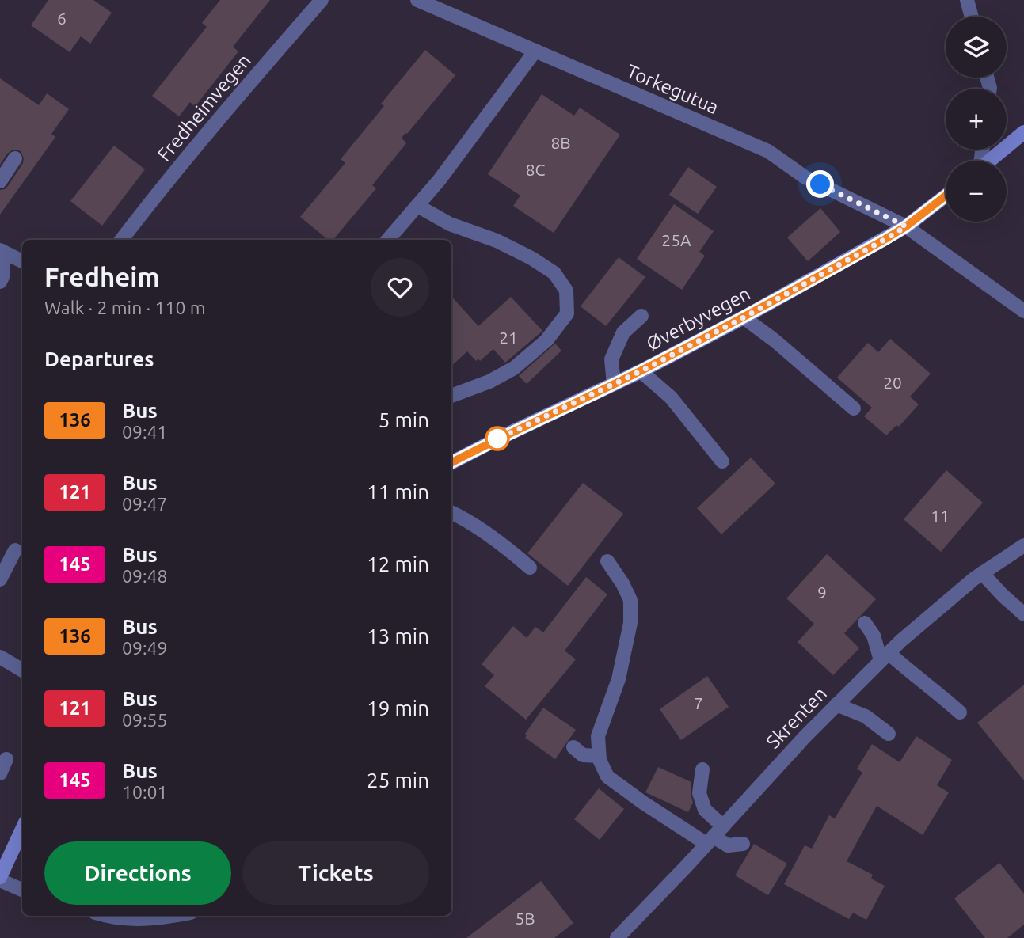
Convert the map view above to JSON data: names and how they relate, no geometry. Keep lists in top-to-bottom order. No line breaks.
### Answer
{"streets":{"main road":["Øverbyvegen"],"street":["Torkegutua","Fredheimvegen","Skrenten"]},"crossings":[["Torkegutua","Øverbyvegen"]],"lines":["bus line 136"],"house_numbers":["6","8B","8C","25A","21","20","11","9","7","5B"],"page":{"map_buttons":["+","−"],"heading":[["Fredheim","Walk · 2 min · 110 m"],"Departures"],"list":[{"mark":"136","name":"Bus","note":"09:41","value":"5 min"},{"mark":"121","name":"Bus","note":"09:47","value":"11 min"},{"mark":"145","name":"Bus","note":"09:48","value":"12 min"},{"mark":"136","name":"Bus","note":"09:49","value":"13 min"},{"mark":"121","name":"Bus","note":"09:55","value":"19 min"},{"mark":"145","name":"Bus","note":"10:01","value":"25 min"}],"buttons":["Directions","Tickets"]}}
